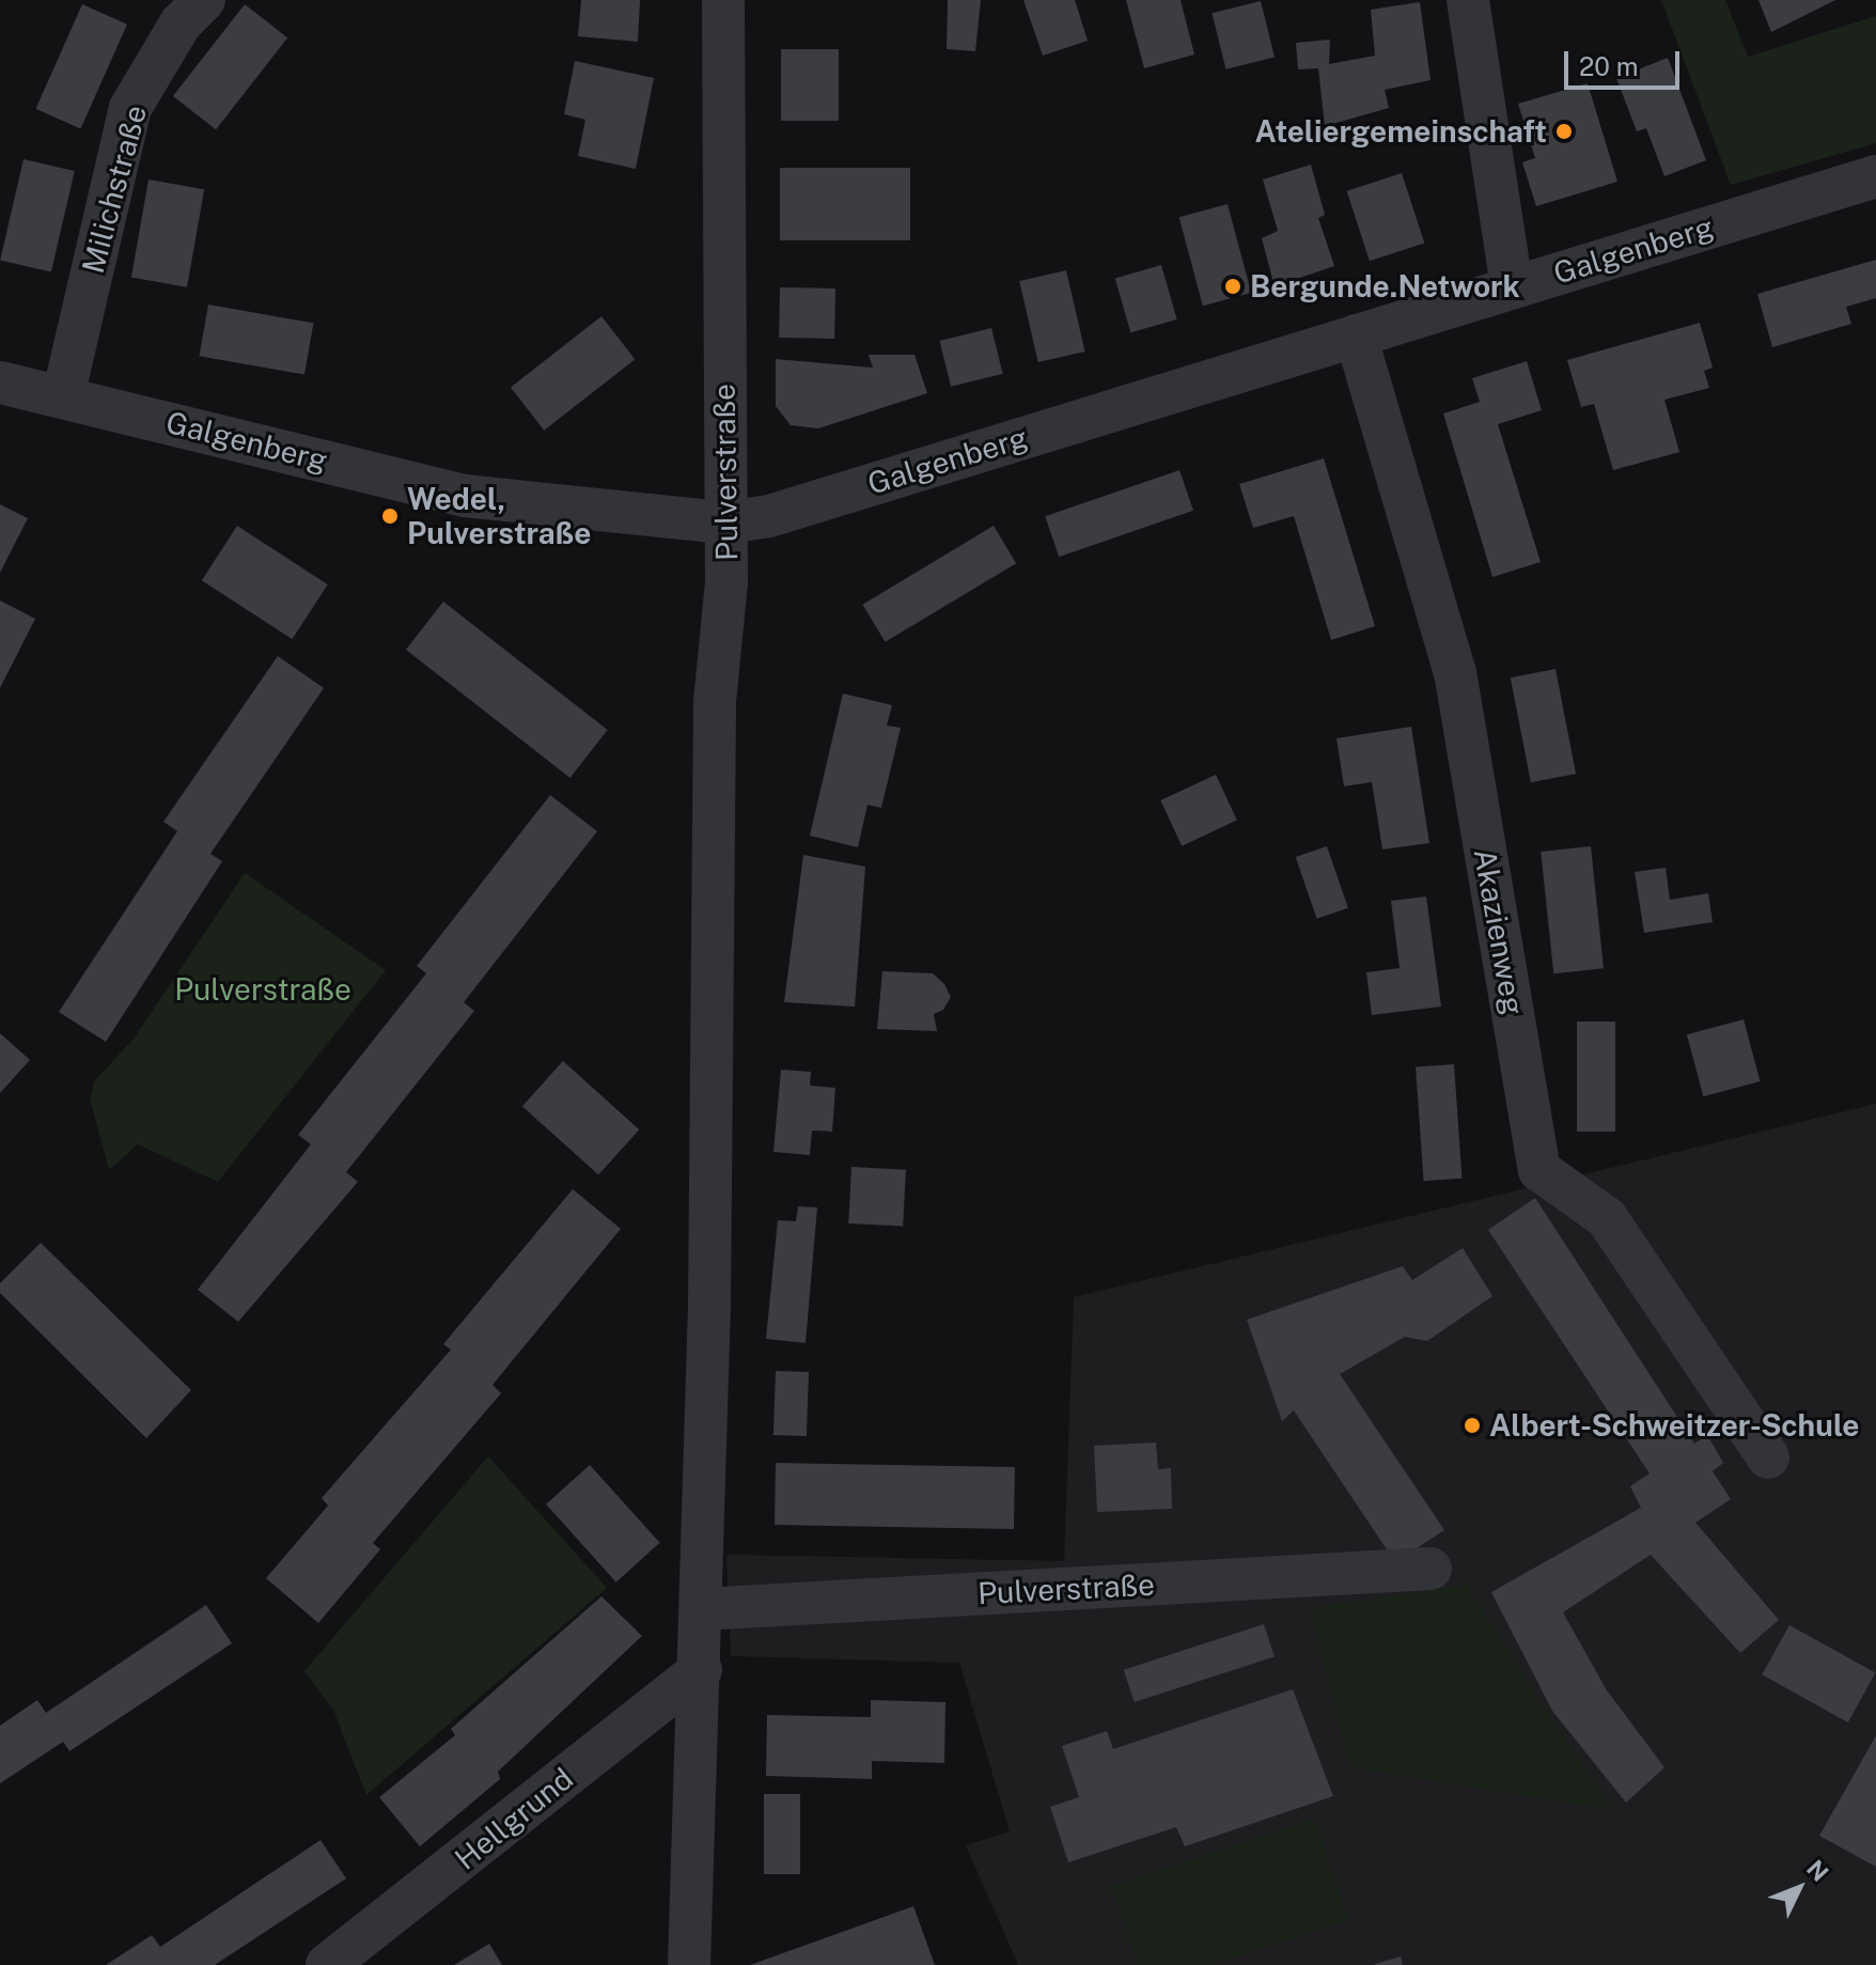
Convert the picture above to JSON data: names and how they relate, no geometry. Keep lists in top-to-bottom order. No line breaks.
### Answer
{"streets":{"street":["Milichstraße","Galgenberg","Pulverstraße","Akazienweg","Hellgrund"]},"crossings":[["Milichstraße","Galgenberg"],["Galgenberg","Pulverstraße"],["Galgenberg","Akazienweg"],["Pulverstraße","Hellgrund"]],"parks":["Pulverstraße"],"places":["Ateliergemeinschaft","Bergunde.Network","Wedel, Pulverstraße","Albert-Schweitzer-Schule"],"scale_bar":"20 m","north":"top right"}
